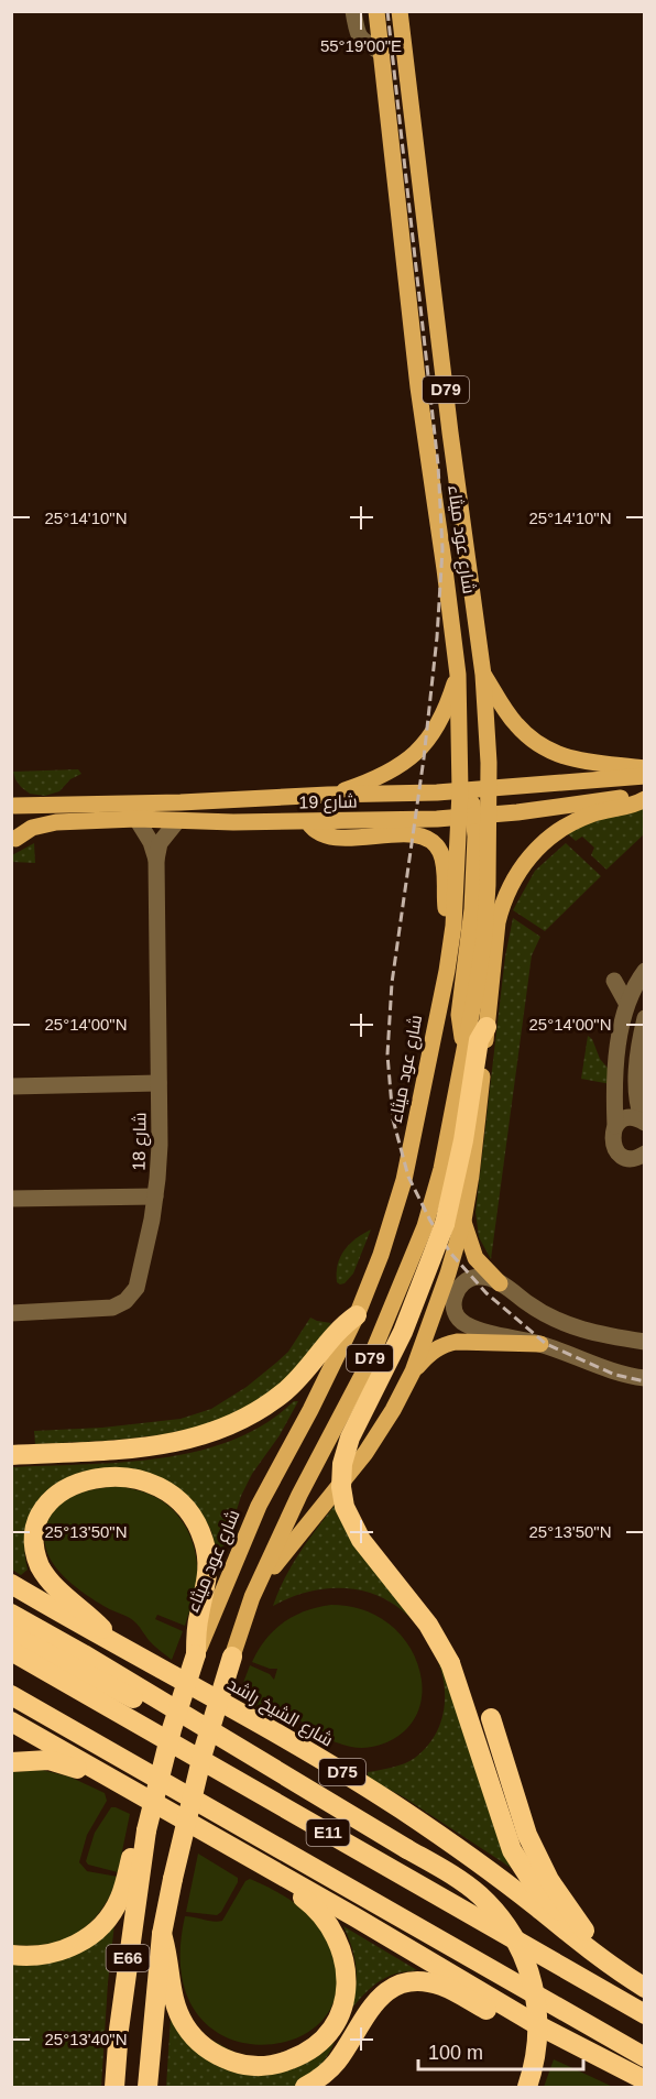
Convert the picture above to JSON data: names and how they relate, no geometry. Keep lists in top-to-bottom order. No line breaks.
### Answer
{"streets":{"highway":["D79","شارع عود ميثاء","شارع الشيخ راشد","D75","E11","E66"],"main road":["شارع 19"],"street":["شارع 18"]},"crossings":[["شارع عود ميثاء","شارع 19"],["شارع 19","شارع 18"]],"scale_bar":"100 m","coordinates":["55°19'00\"E","25°14'10\"N","25°14'00\"N","25°13'50\"N","25°13'40\"N"]}
